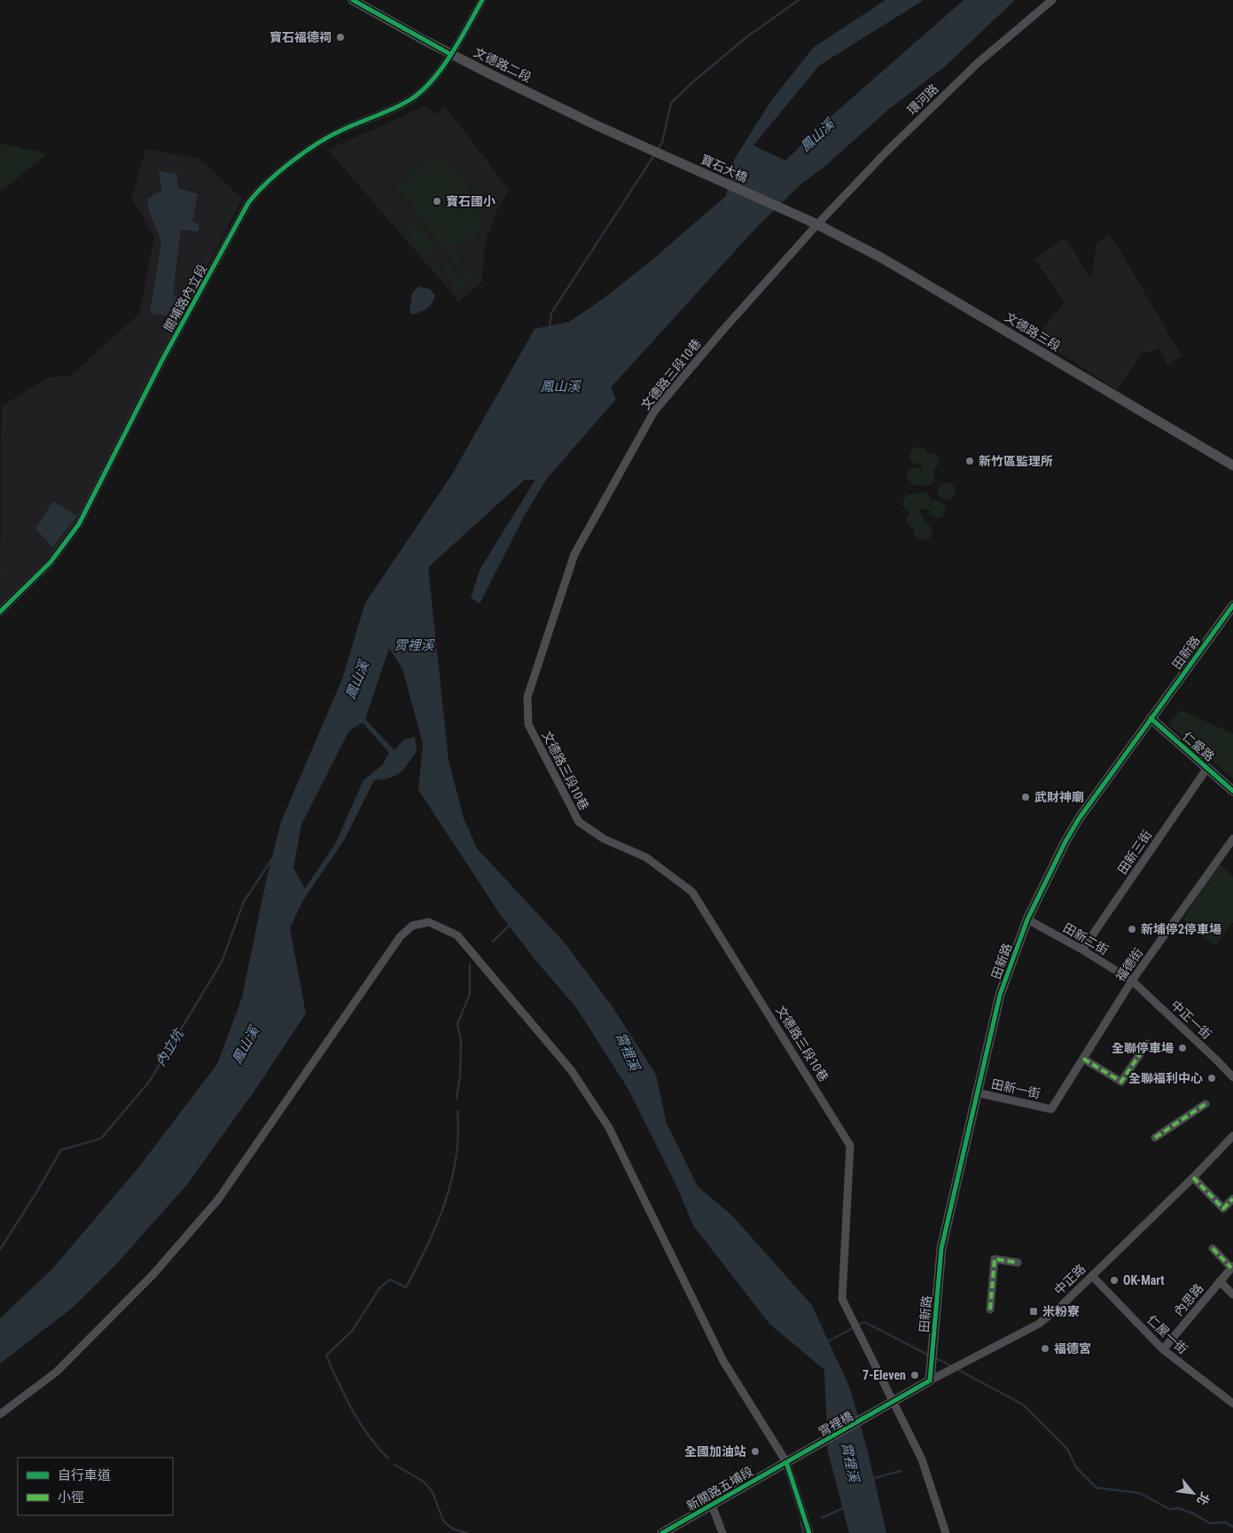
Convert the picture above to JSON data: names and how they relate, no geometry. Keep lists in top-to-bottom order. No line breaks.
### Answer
{"streets":{"main road":["文德路二段","寶石大橋","文德路三段","田新路","仁愛路","中正路","霄裡橋","新關路五埔段"],"street":["環河路","關埔路內立段","文德路三段10巷","田新三街","田新二街","福德街","中正一街","田新一街","內思路","仁屋一街"]},"crossings":[["文德路二段","寶石大橋"],["文德路二段","關埔路內立段"],["環河路","寶石大橋"],["環河路","文德路三段"],["環河路","文德路三段10巷"],["寶石大橋","文德路三段"],["寶石大橋","文德路三段10巷"],["文德路三段","文德路三段10巷"],["文德路三段10巷","中正路"],["文德路三段10巷","霄裡橋"],["田新路","仁愛路"],["田新路","田新二街"],["田新路","田新一街"],["田新路","中正路"],["仁愛路","田新三街"],["田新三街","田新二街"],["田新二街","福德街"],["田新二街","中正一街"],["福德街","中正一街"],["福德街","田新一街"],["中正路","仁屋一街"],["中正路","霄裡橋"],["內思路","仁屋一街"],["霄裡橋","新關路五埔段"]],"water":["鳳山溪","霄裡溪","內立坑"],"places":{"other":["寶石福德祠","寶石國小","新竹區監理所","武財神廟","新埔停2停車場","全聯停車場","全聯福利中心","OK-Mart","福德宮","7-Eleven","全國加油站"],"transit":["米粉寮"]},"legend":["自行車道","小徑"],"north":"bottom right"}
